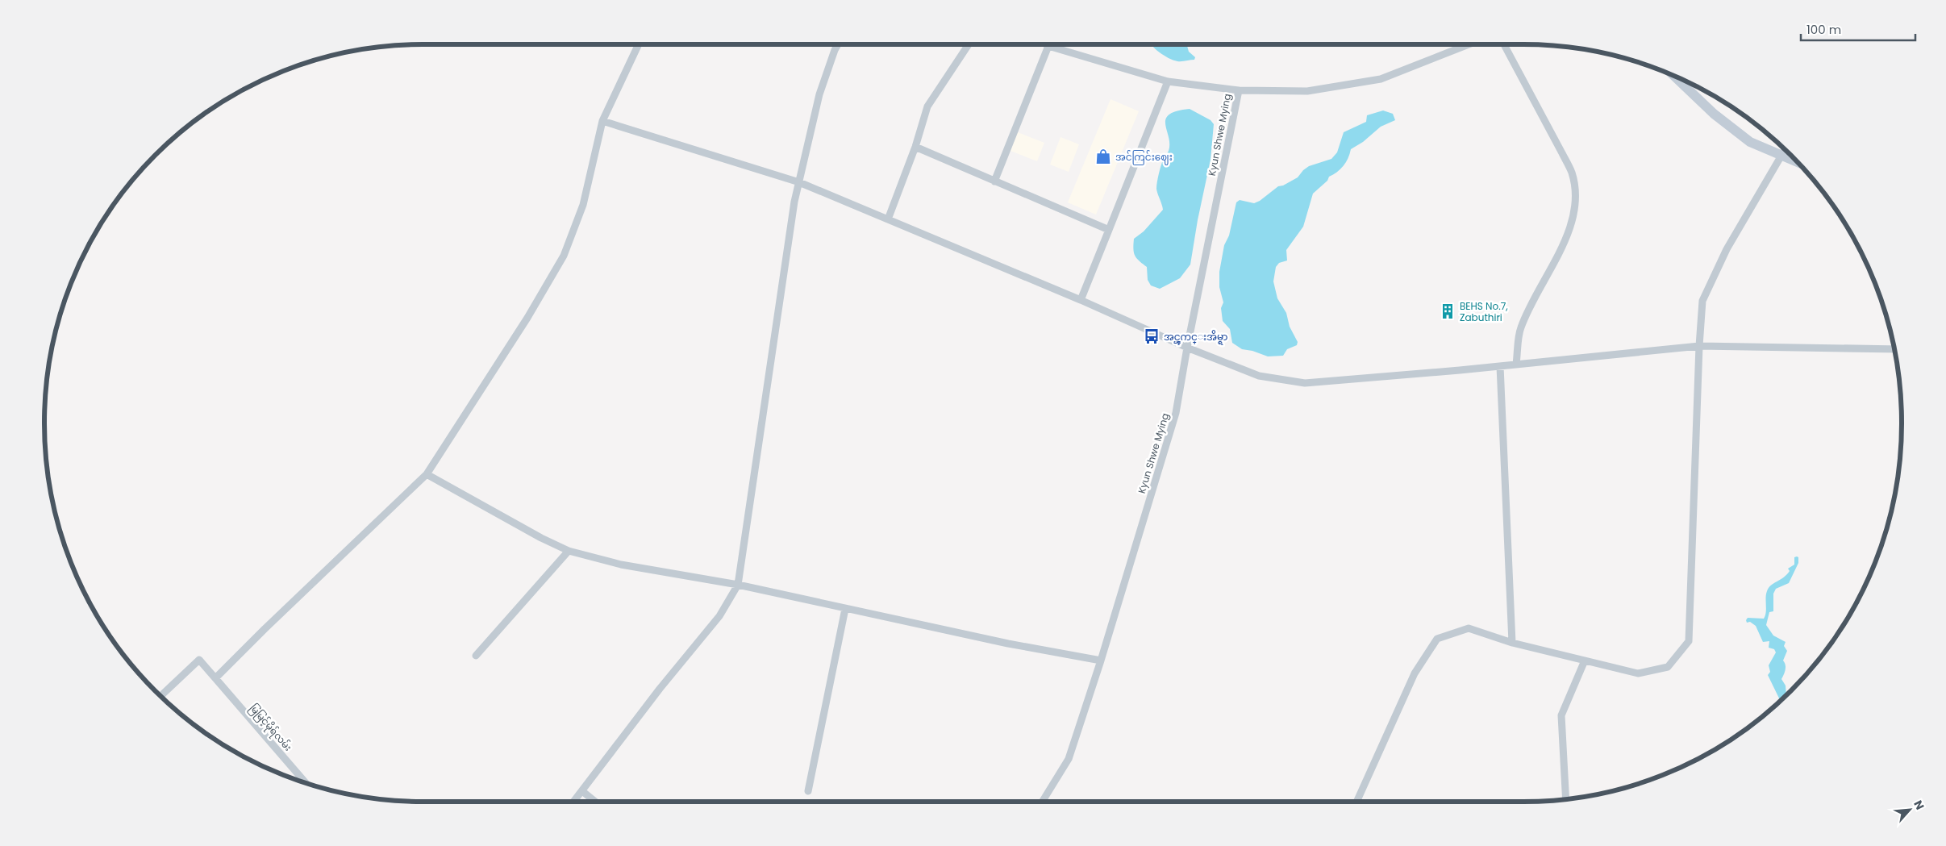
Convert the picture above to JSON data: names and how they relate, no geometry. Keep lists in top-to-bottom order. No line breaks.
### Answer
{"streets":{"street":["Kyun Shwe Mying","မြမြင့်မိုရ်လမ်း"]},"places":{"shop":["အင်ကြင်းဈေး"],"building":["BEHS No.7, Zabuthiri"],"bus stop":["အင္ၾကင္းအိမ္ရာ"]},"scale_bar":"100 m","north":"top right"}
